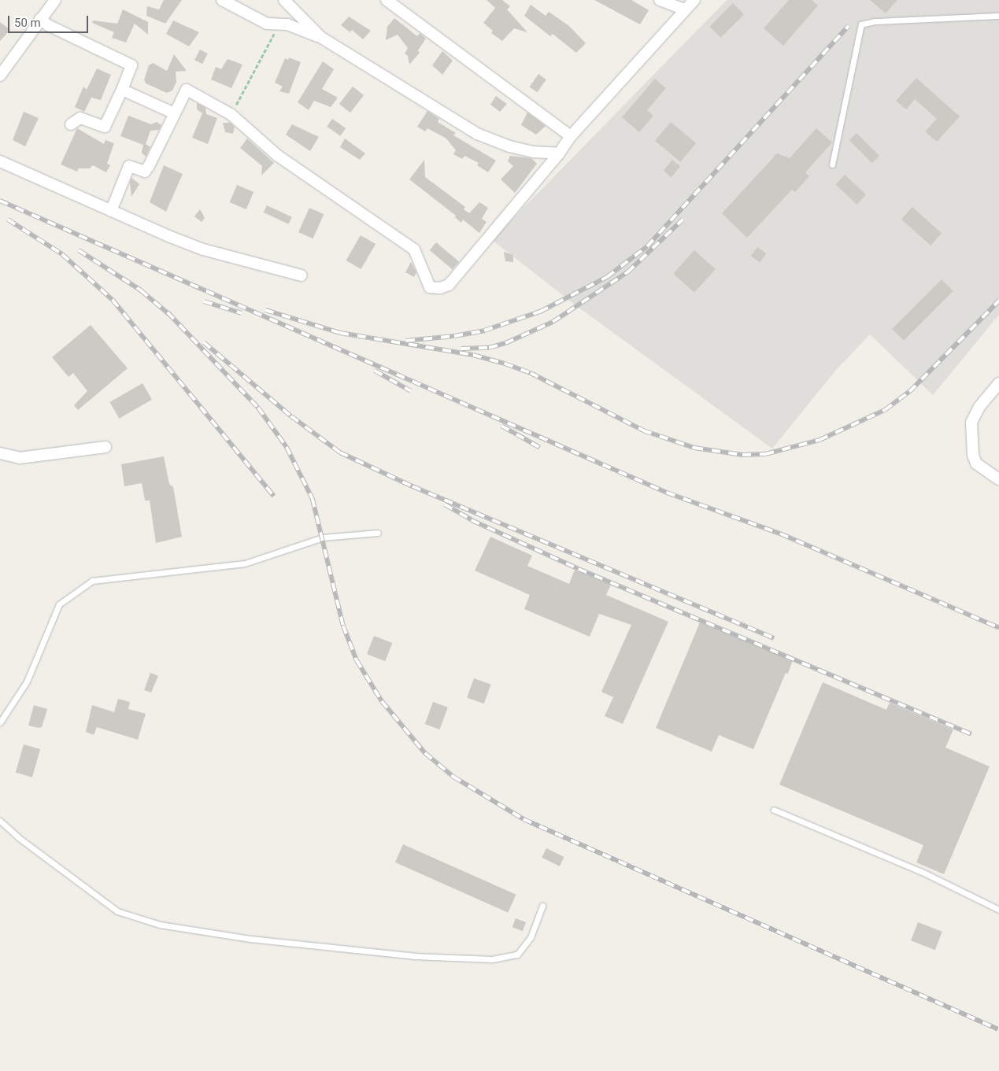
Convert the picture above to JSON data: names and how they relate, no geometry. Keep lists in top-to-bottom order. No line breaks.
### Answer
{"scale_bar":"50 m"}
